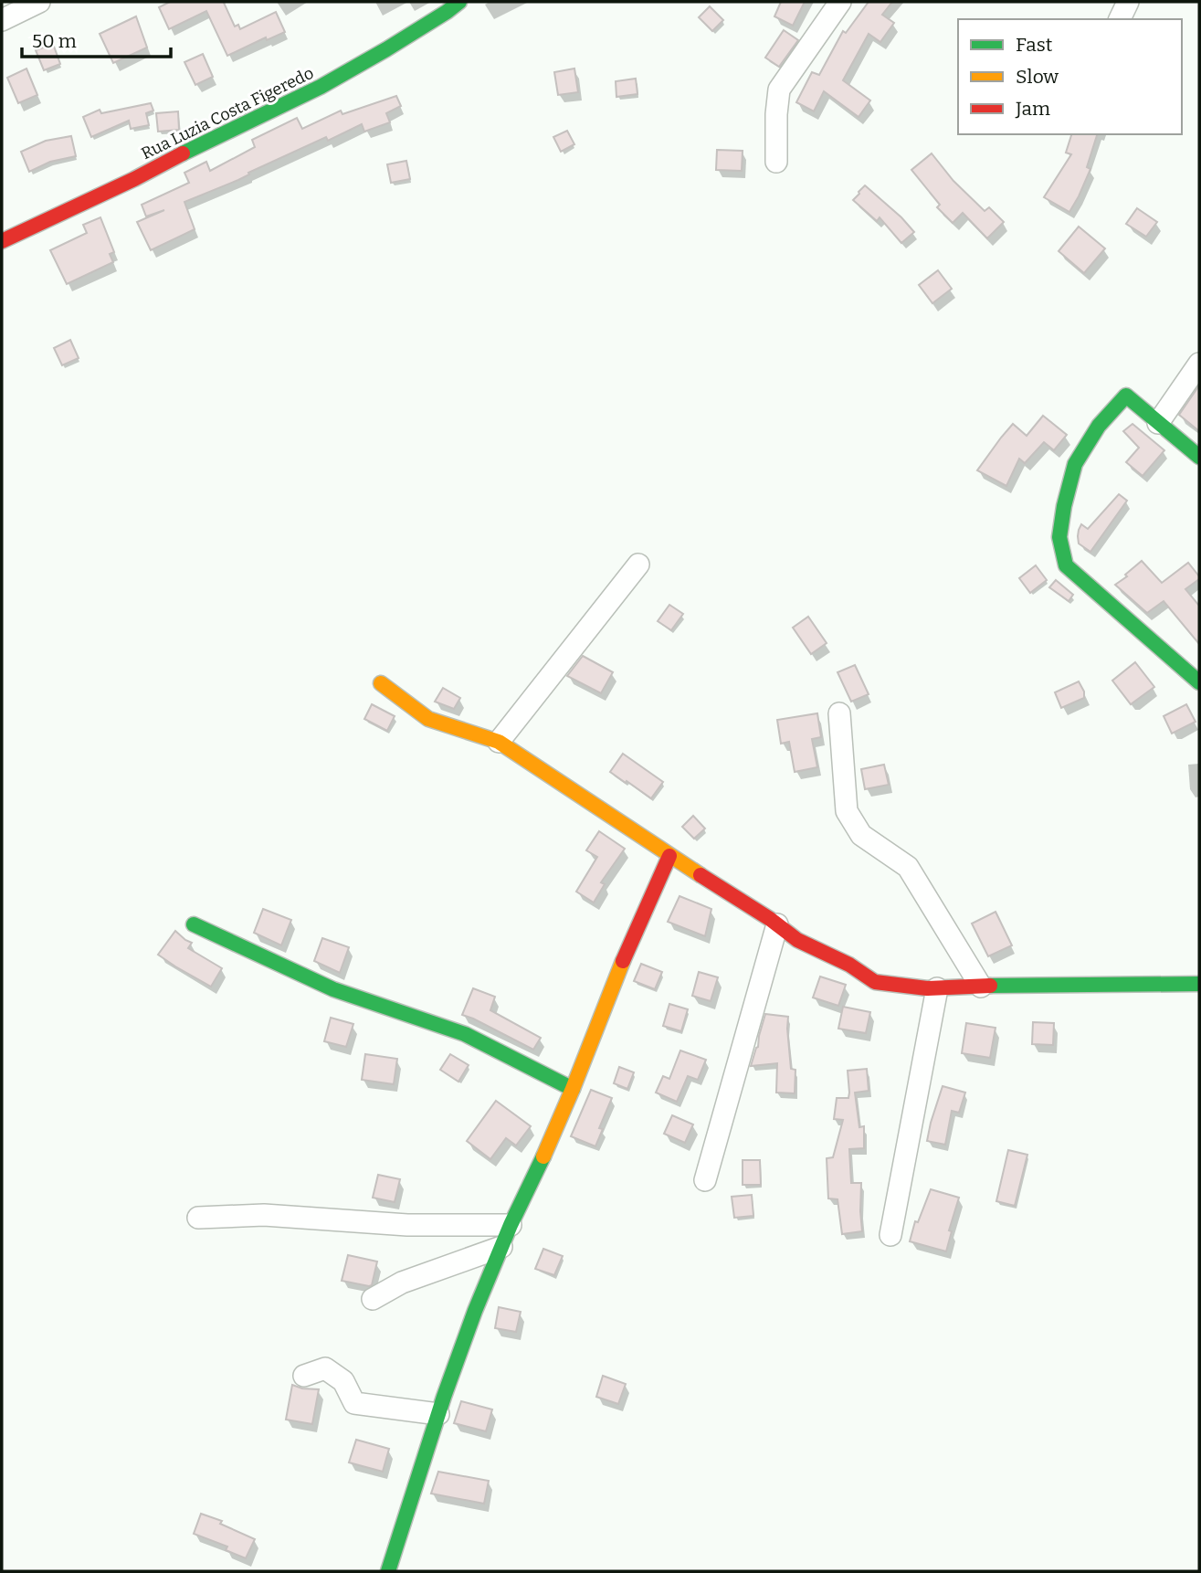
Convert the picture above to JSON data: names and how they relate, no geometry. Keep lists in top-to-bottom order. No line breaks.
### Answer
{"streets":{"street":["Rua Luzia Costa Figeredo"]},"legend":["Fast","Slow","Jam"],"scale_bar":"50 m"}
